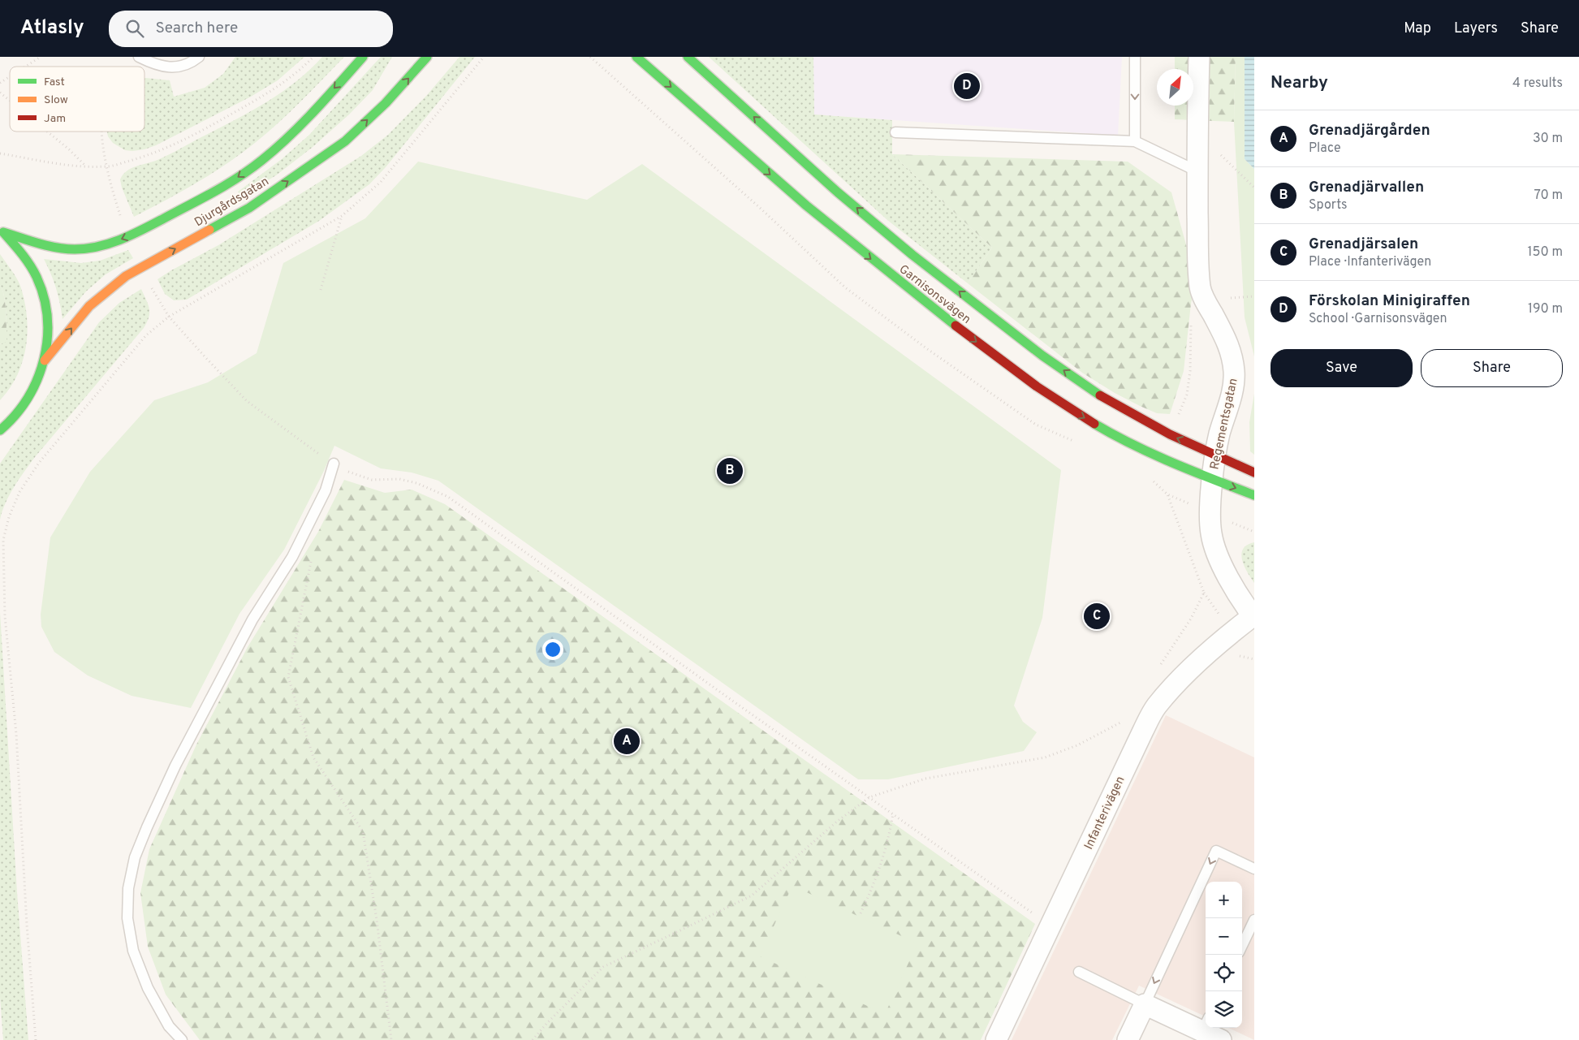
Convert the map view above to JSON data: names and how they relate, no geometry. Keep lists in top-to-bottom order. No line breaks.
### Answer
{"streets":{"street":["Djurgårdsgatan","Garnisonsvägen","Regementsgatan","Infanterivägen"]},"crossings":[["Garnisonsvägen","Regementsgatan"],["Regementsgatan","Infanterivägen"]],"legend":["Fast","Slow","Jam"],"north":"top right","page":{"header":"Atlasly","search":"Search here","nav":["Map","Layers","Share"],"heading":["Nearby","4 results"],"pins":["D","B","C","A"],"list":[{"mark":"A","name":"Grenadjärgården","note":"Place","value":"30 m"},{"mark":"B","name":"Grenadjärvallen","note":"Sports","value":"70 m"},{"mark":"C","name":"Grenadjärsalen","note":"Place · Infanterivägen","value":"150 m"},{"mark":"D","name":"Förskolan Minigiraffen","note":"School · Garnisonsvägen","value":"190 m"}],"buttons":["Save","Share"],"map_buttons":["+","−"]}}
